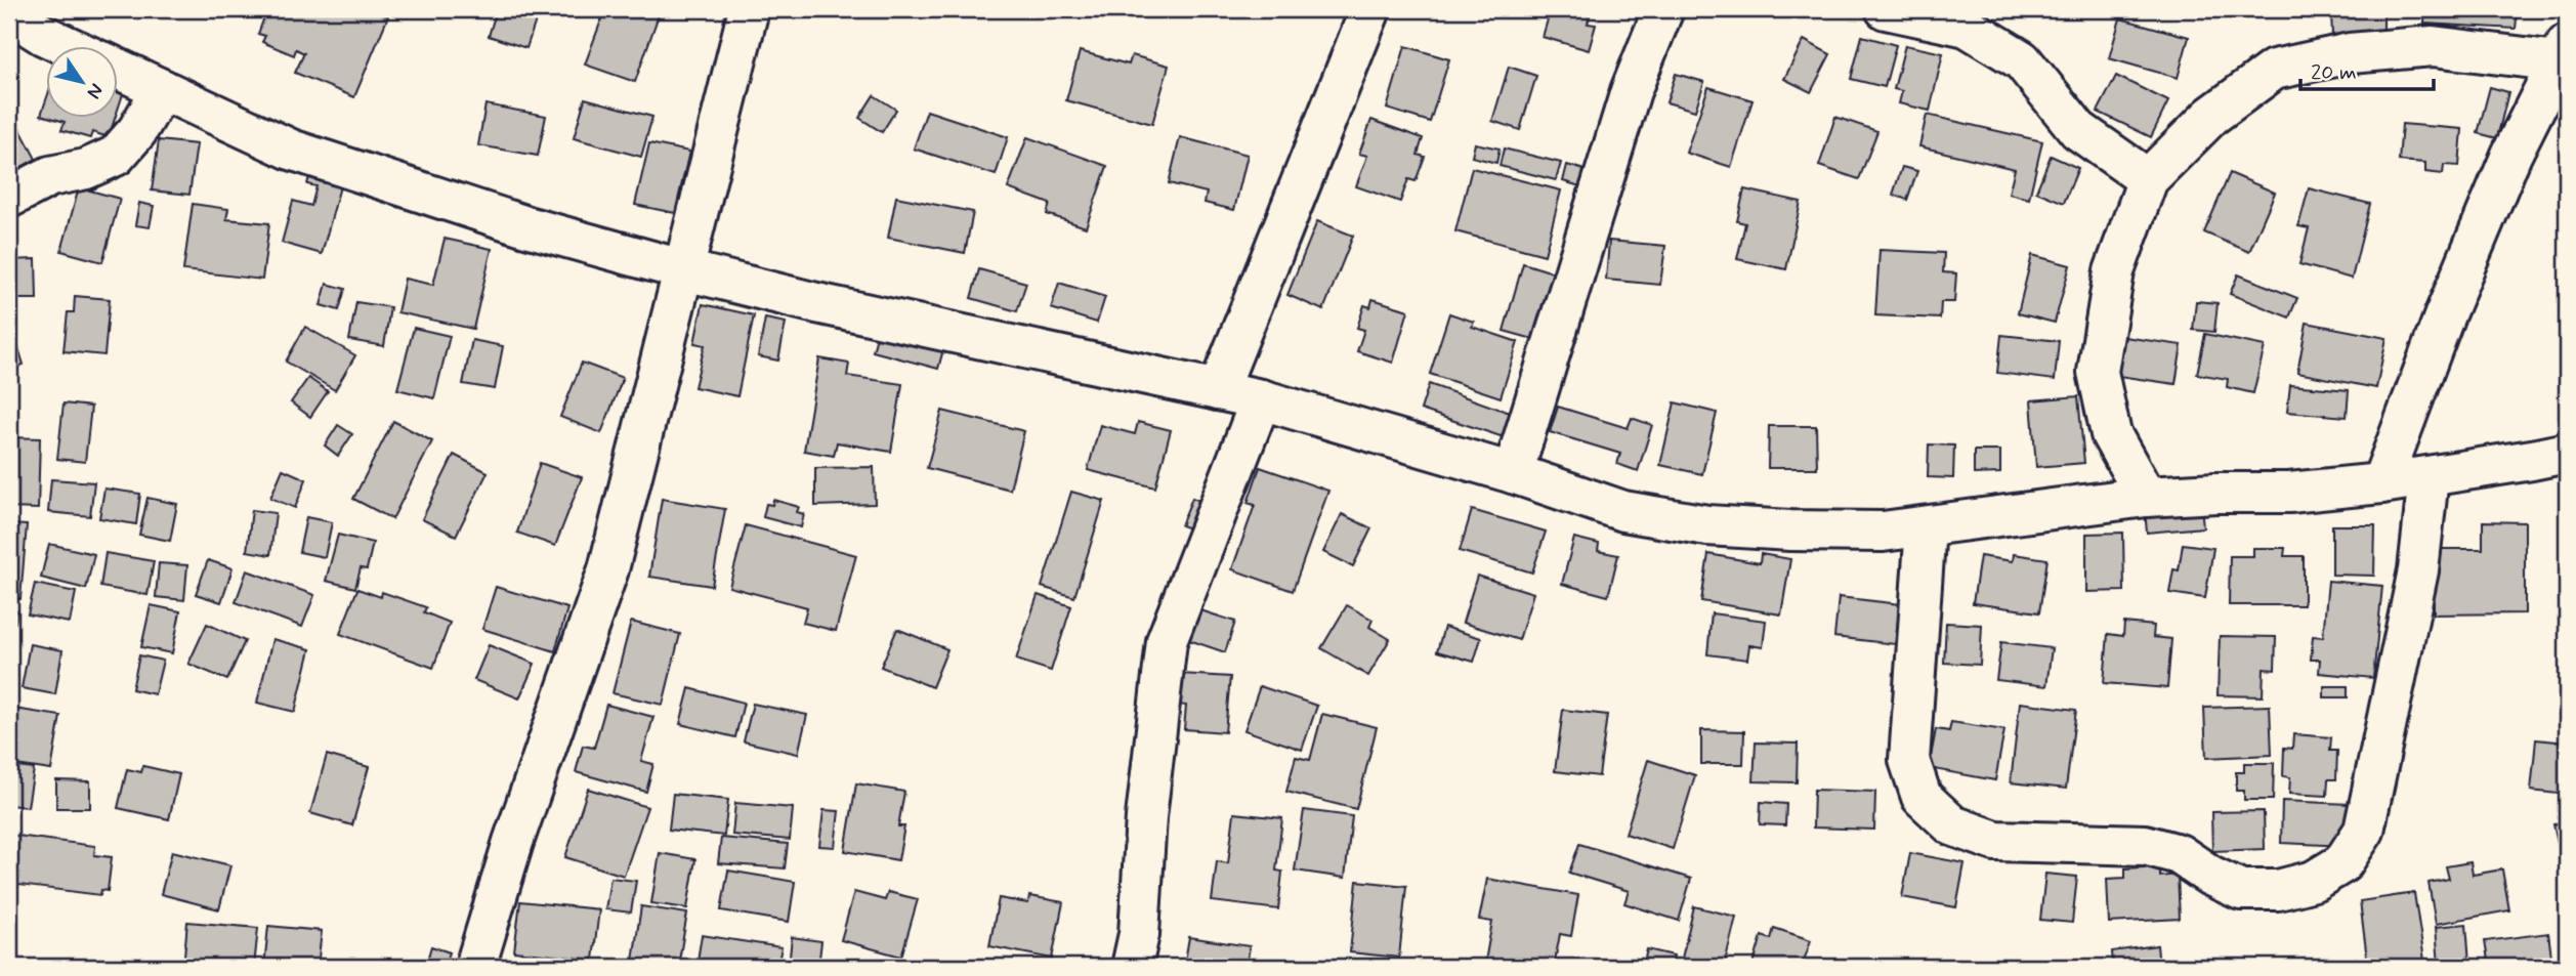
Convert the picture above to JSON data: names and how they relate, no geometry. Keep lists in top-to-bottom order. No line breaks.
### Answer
{"scale_bar":"20 m","north":"bottom right"}
